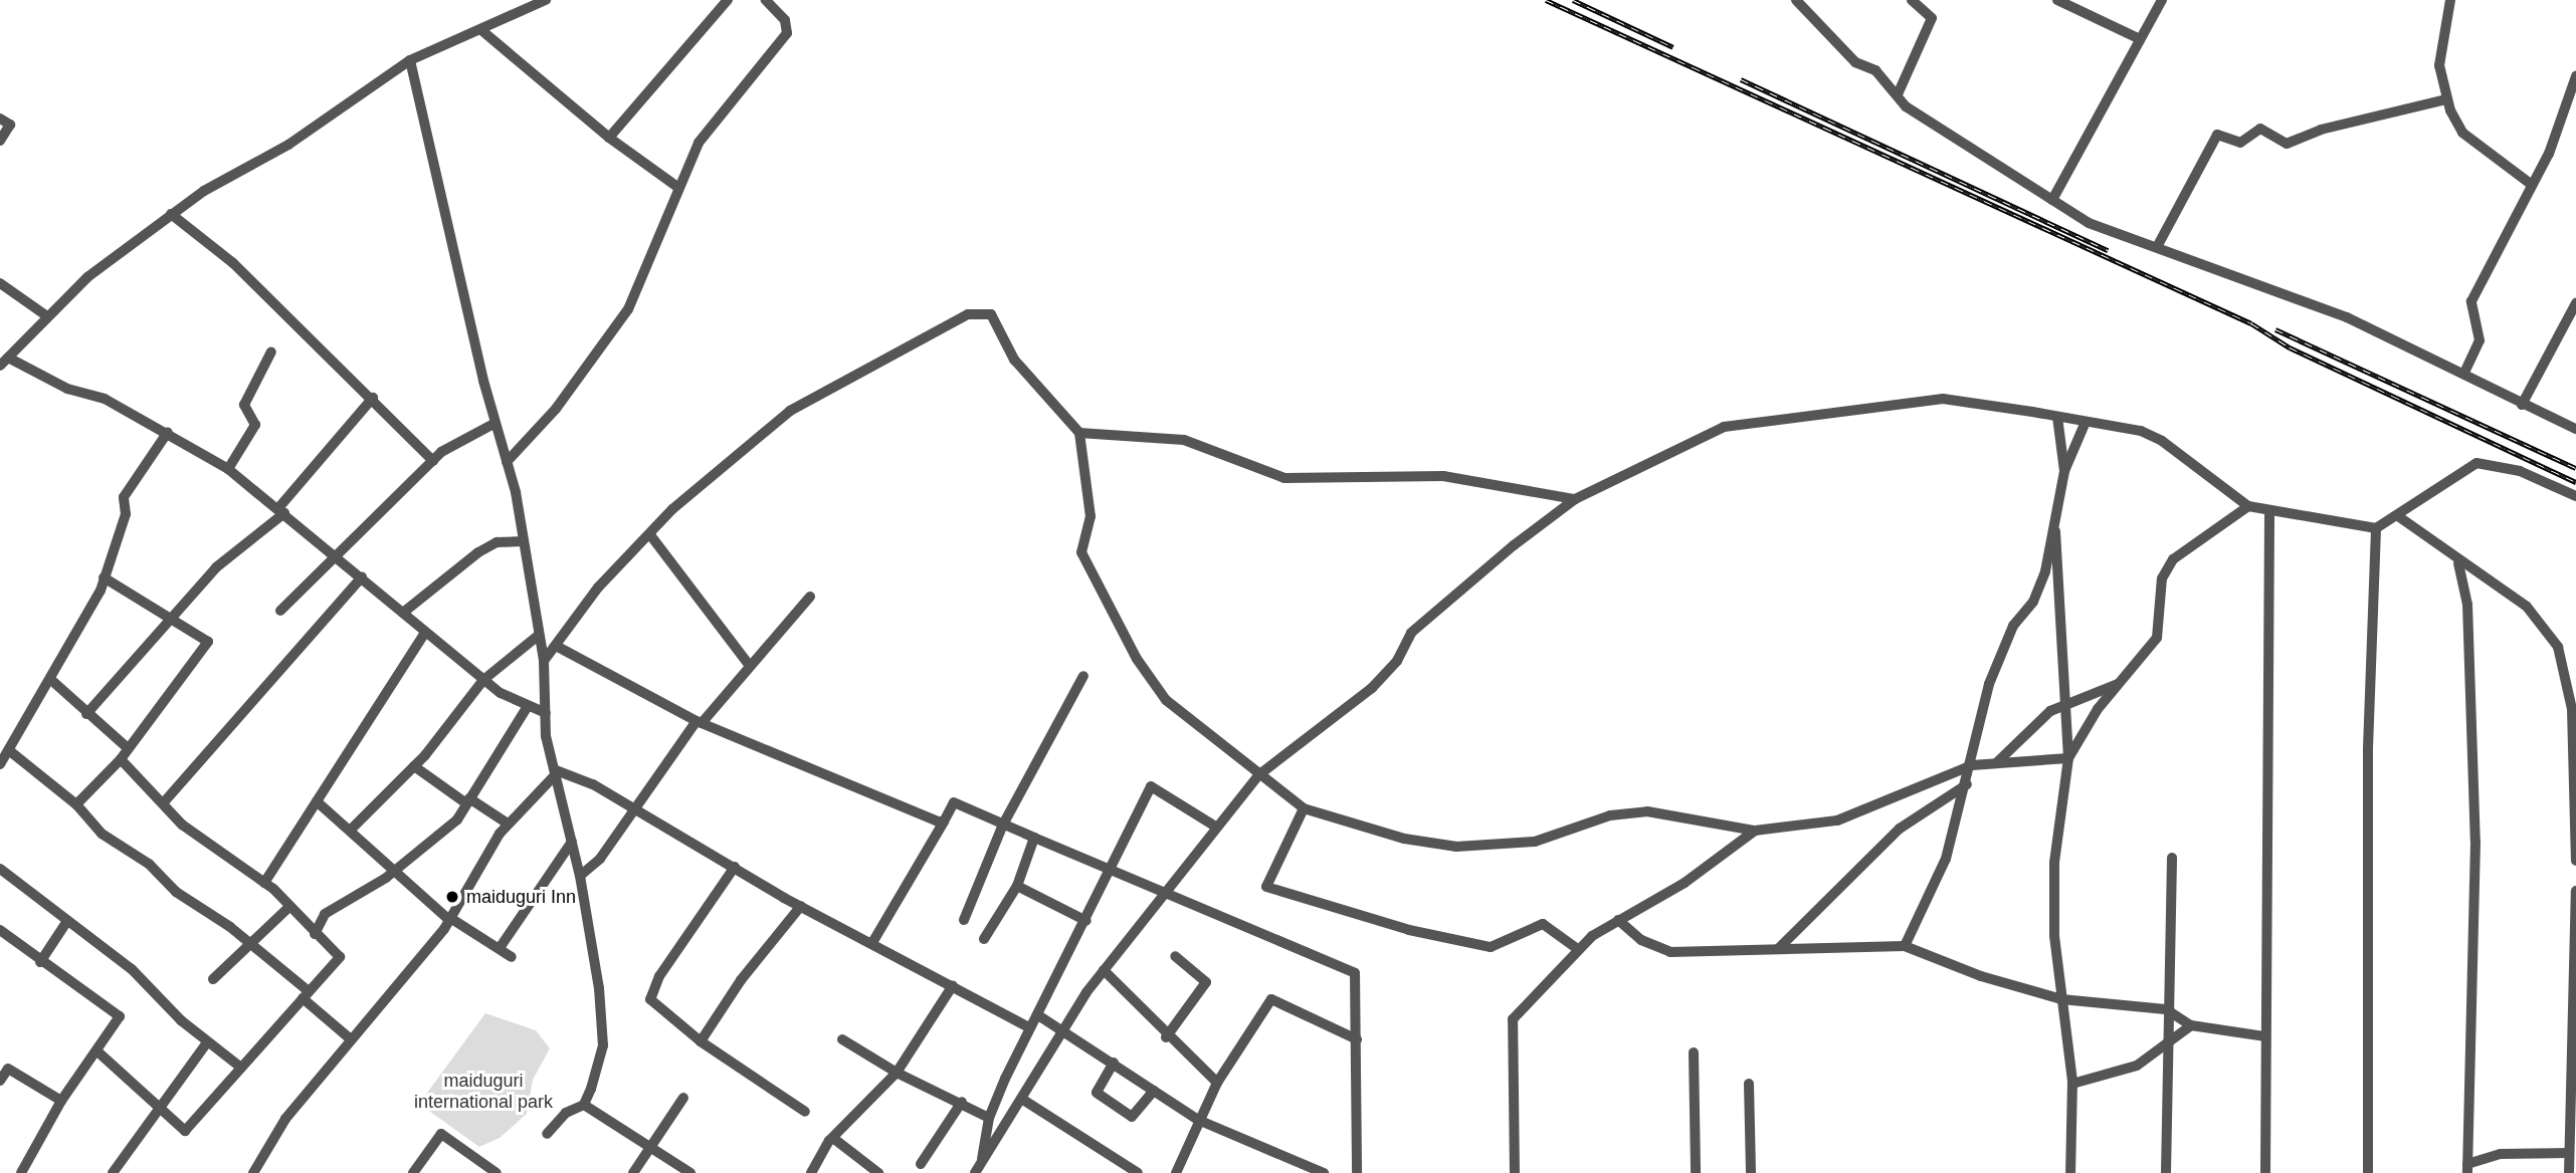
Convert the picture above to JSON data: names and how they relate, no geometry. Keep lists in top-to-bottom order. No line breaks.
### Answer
{"parks":["maiduguri international park"],"places":["maiduguri Inn"]}
